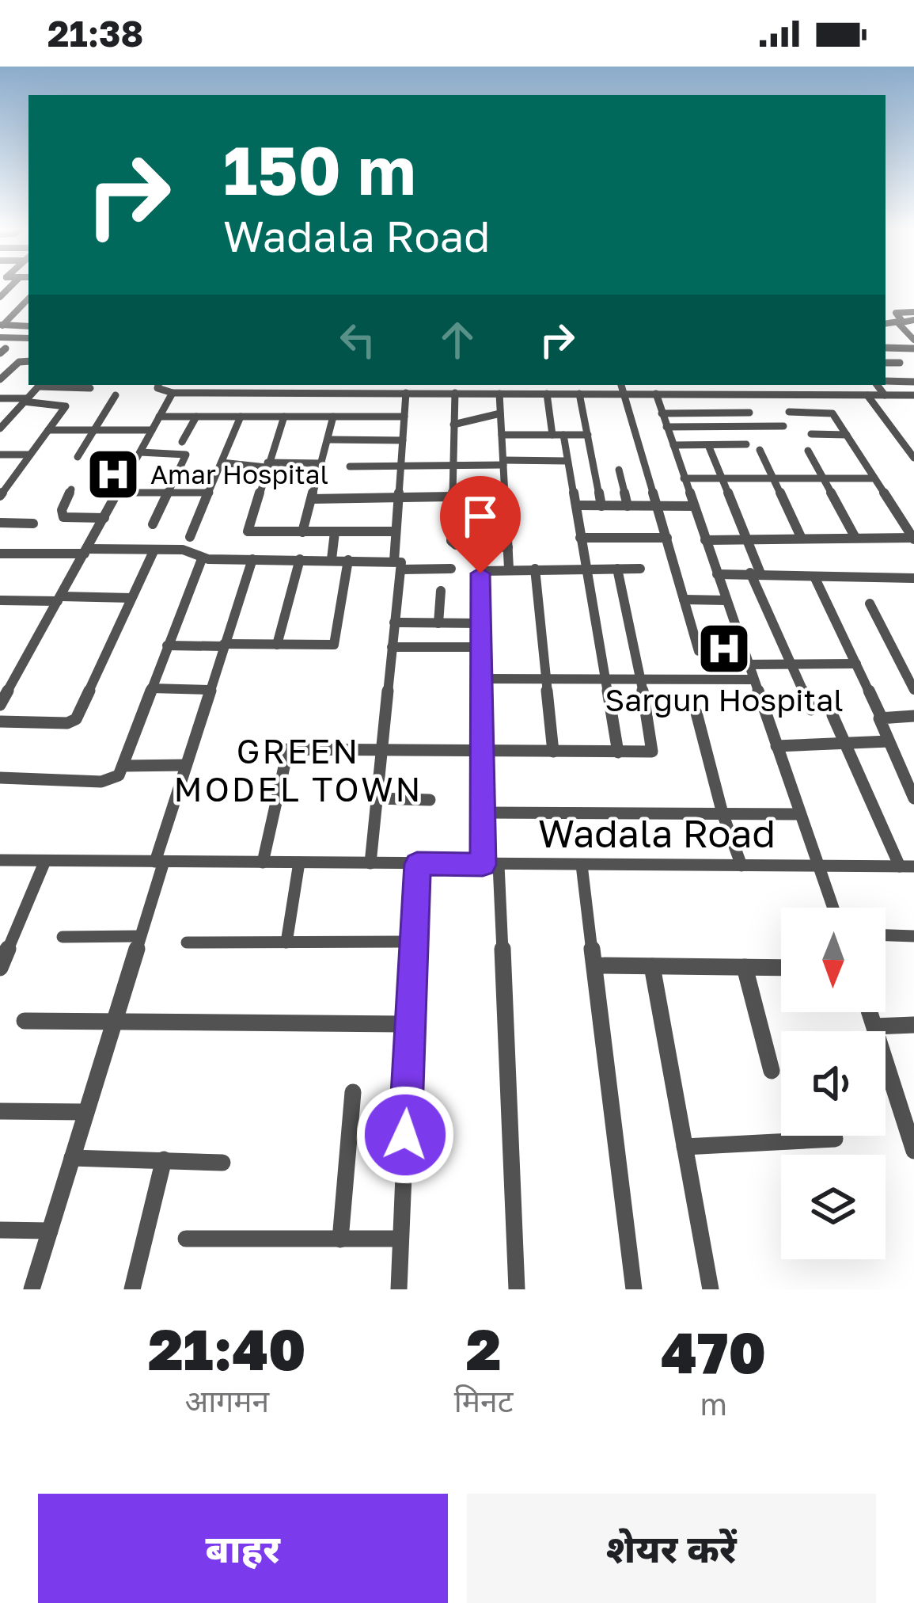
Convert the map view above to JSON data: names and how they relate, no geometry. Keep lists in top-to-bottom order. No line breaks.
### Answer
{"streets":{"street":["Wadala Road"]},"districts":["GREEN MODEL TOWN"],"places":{"hospital":["Amar Hospital","Sargun Hospital"]},"north":"bottom","page":{"status":"21:38","turn":["150 m","Wadala Road"],"eta":["21:40","आगमन","2","मिनट","470","m"],"buttons":["बाहर","शेयर करें"]}}
